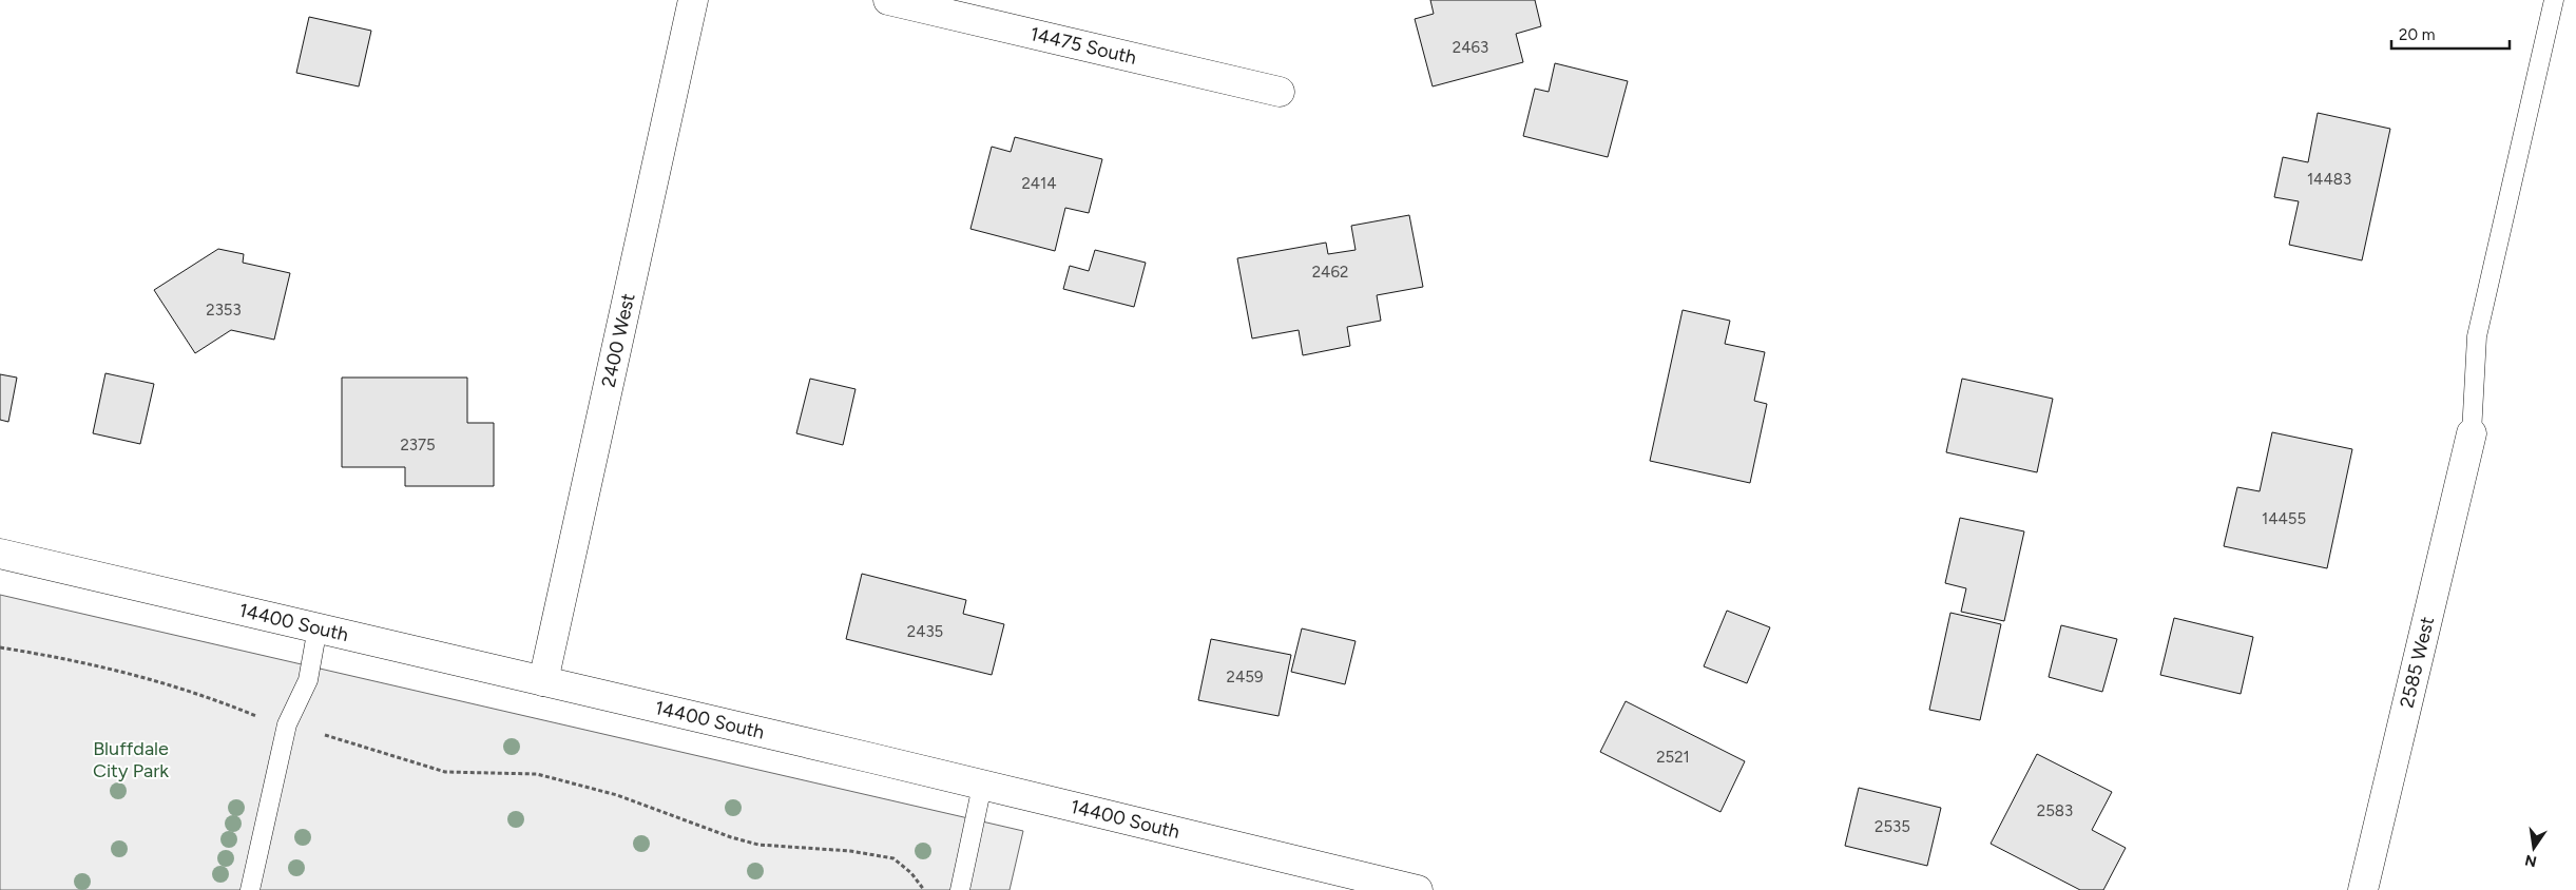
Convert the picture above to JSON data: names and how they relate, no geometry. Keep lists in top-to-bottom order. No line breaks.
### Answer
{"streets":{"street":["14475 South","2400 West","14400 South","2585 West"]},"crossings":[["2400 West","14400 South"]],"parks":["Bluffdale City Park"],"house_numbers":["2463","14483","2414","2462","2353","2375","14455","2435","2459","2521","2583","2535"],"scale_bar":"20 m","north":"bottom"}
